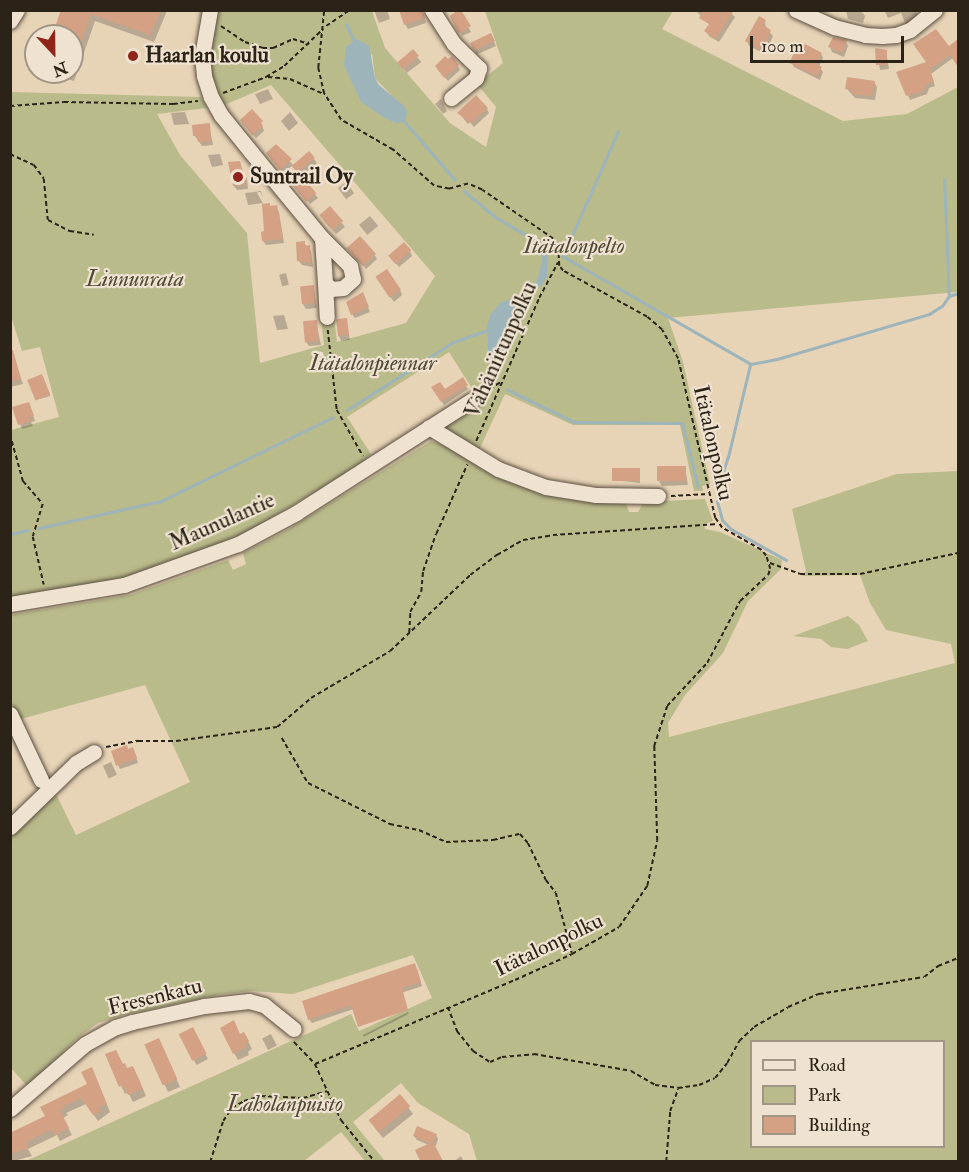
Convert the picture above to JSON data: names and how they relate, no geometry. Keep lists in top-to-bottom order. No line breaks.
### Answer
{"streets":{"street":["Maunulantie","Fresenkatu"],"path":["Vähäniitunpolku","Itätalonpolku"]},"crossings":[["Vähäniitunpolku","Itätalonpolku"]],"parks":["Itätalonpelto","Linnunrata","Itätalonpiennar","Laholanpuisto"],"places":["Haarlan koulu","Suntrail Oy"],"legend":["Road","Park","Building"],"scale_bar":"100 m","north":"bottom"}
